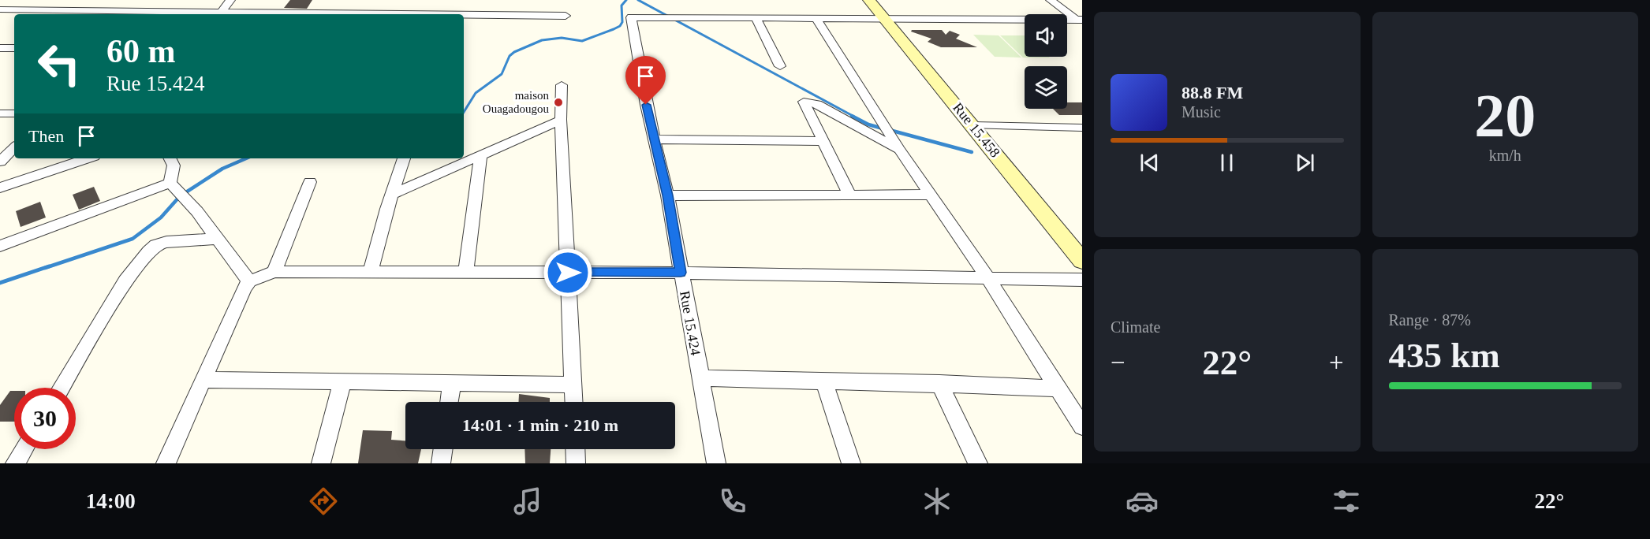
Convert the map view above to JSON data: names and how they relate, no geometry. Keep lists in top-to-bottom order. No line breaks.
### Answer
{"streets":{"main road":["Rue 15.458"],"street":["Rue 15.424"]},"places":["maison Ouagadougou"],"page":{"tile":[["20","km/h"],"Climate",["Range · 87%","435 km"]],"turn":["60 m","Rue 15.424"],"song":["88.8 FM","Music"],"then":"Then","heat":["−","22°","+"],"limit":"30","trip":"14:01 · 1 min · 210 m","tabs":["14:00","22°"]}}
